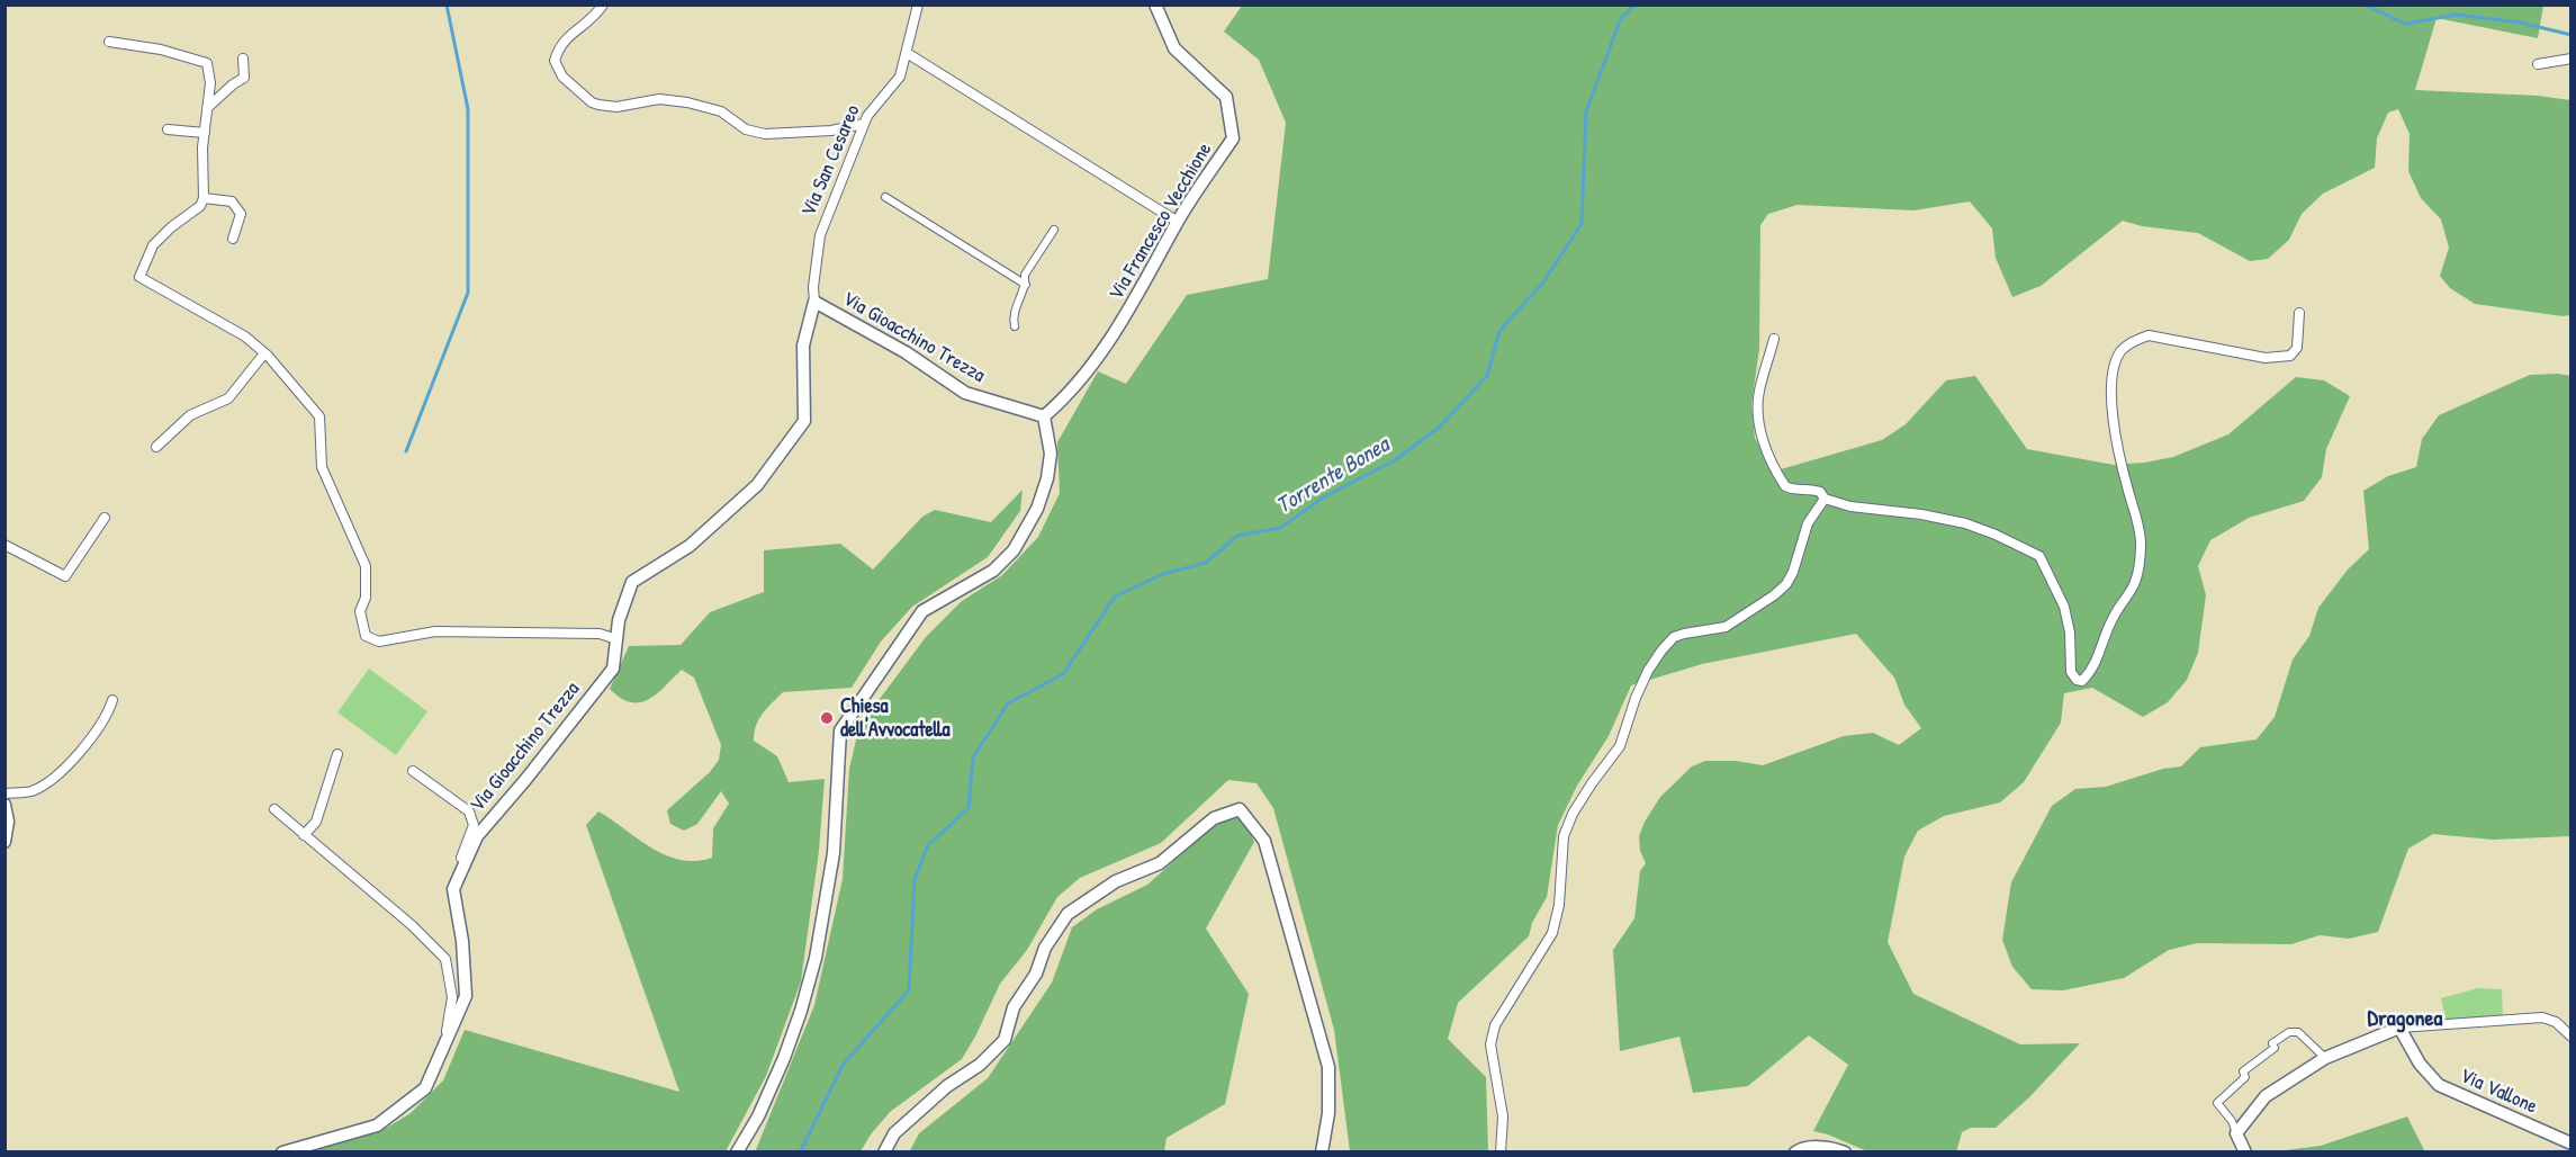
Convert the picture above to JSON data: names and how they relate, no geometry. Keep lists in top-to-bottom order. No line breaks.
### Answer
{"streets":{"street":["Via San Cesareo","Via Francesco Vecchione","Via Gioacchino Trezza","Via Vallone"]},"crossings":[["Via San Cesareo","Via Gioacchino Trezza"],["Via Francesco Vecchione","Via Gioacchino Trezza"]],"districts":["Dragonea"],"water":["Torrente Bonea"],"places":["Chiesa dell'Avvocatella"]}
